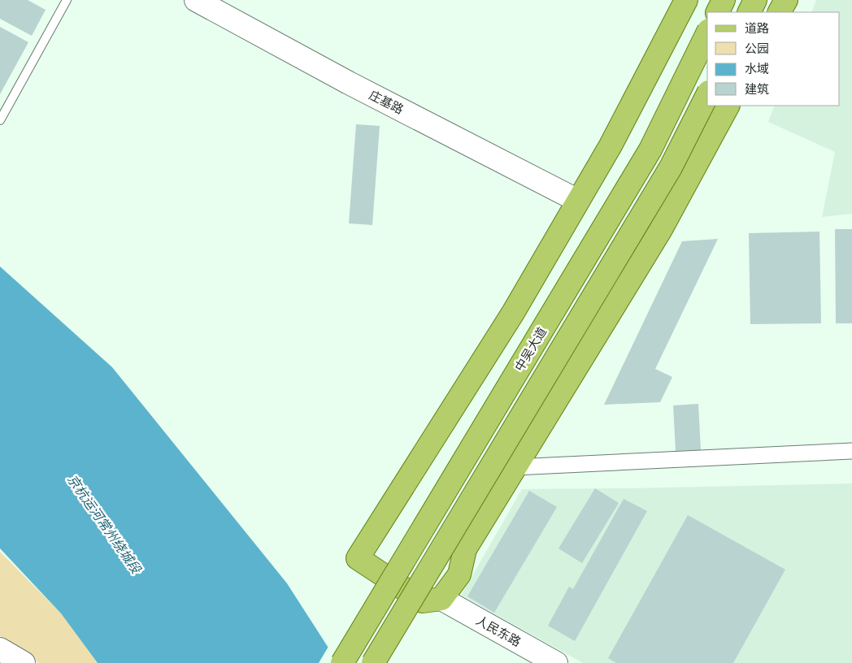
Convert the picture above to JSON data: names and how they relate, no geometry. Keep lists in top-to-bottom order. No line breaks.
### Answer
{"streets":{"main road":["中吴大道"],"street":["庄基路","人民东路"]},"water":["京杭运河常州绕城段"],"legend":["道路","公园","水域","建筑"]}
